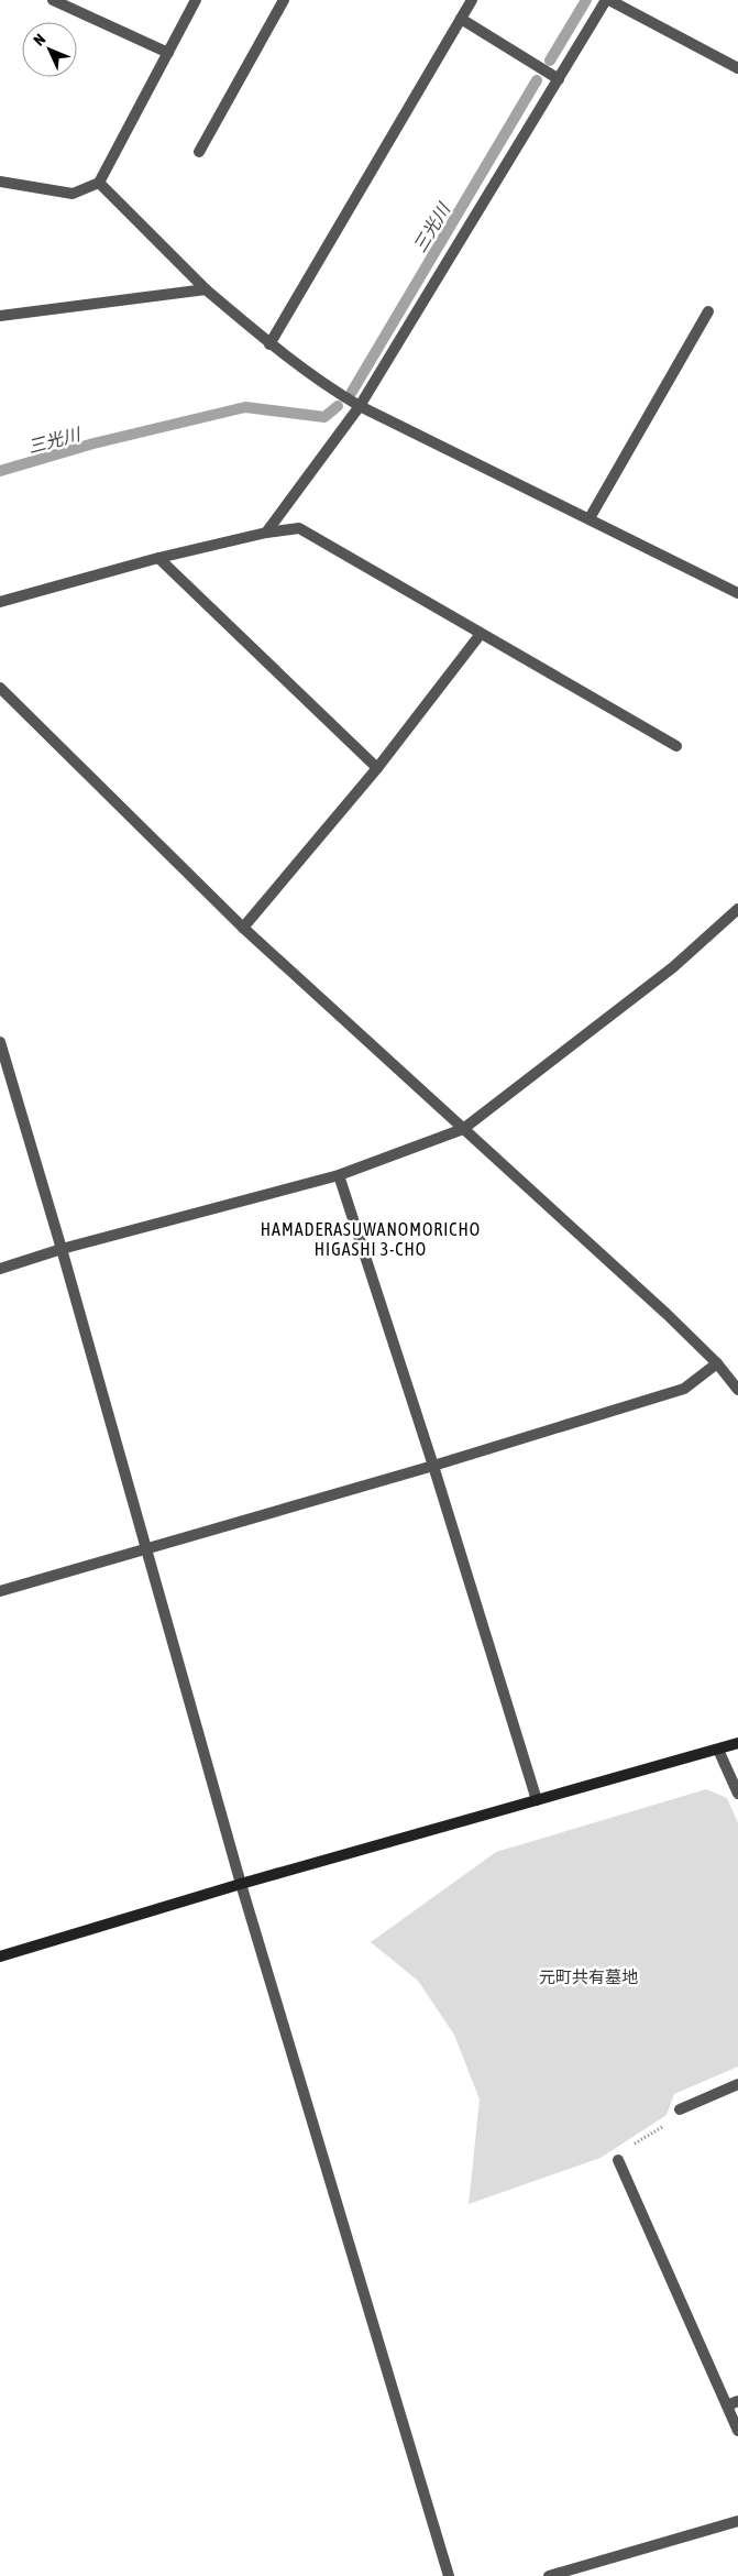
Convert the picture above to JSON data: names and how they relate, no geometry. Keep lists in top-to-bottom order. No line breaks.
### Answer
{"districts":["HAMADERASUWANOMORICHO HIGASHI 3-CHO"],"water":["三光川"],"parks":["元町共有墓地"],"north":"top left"}
